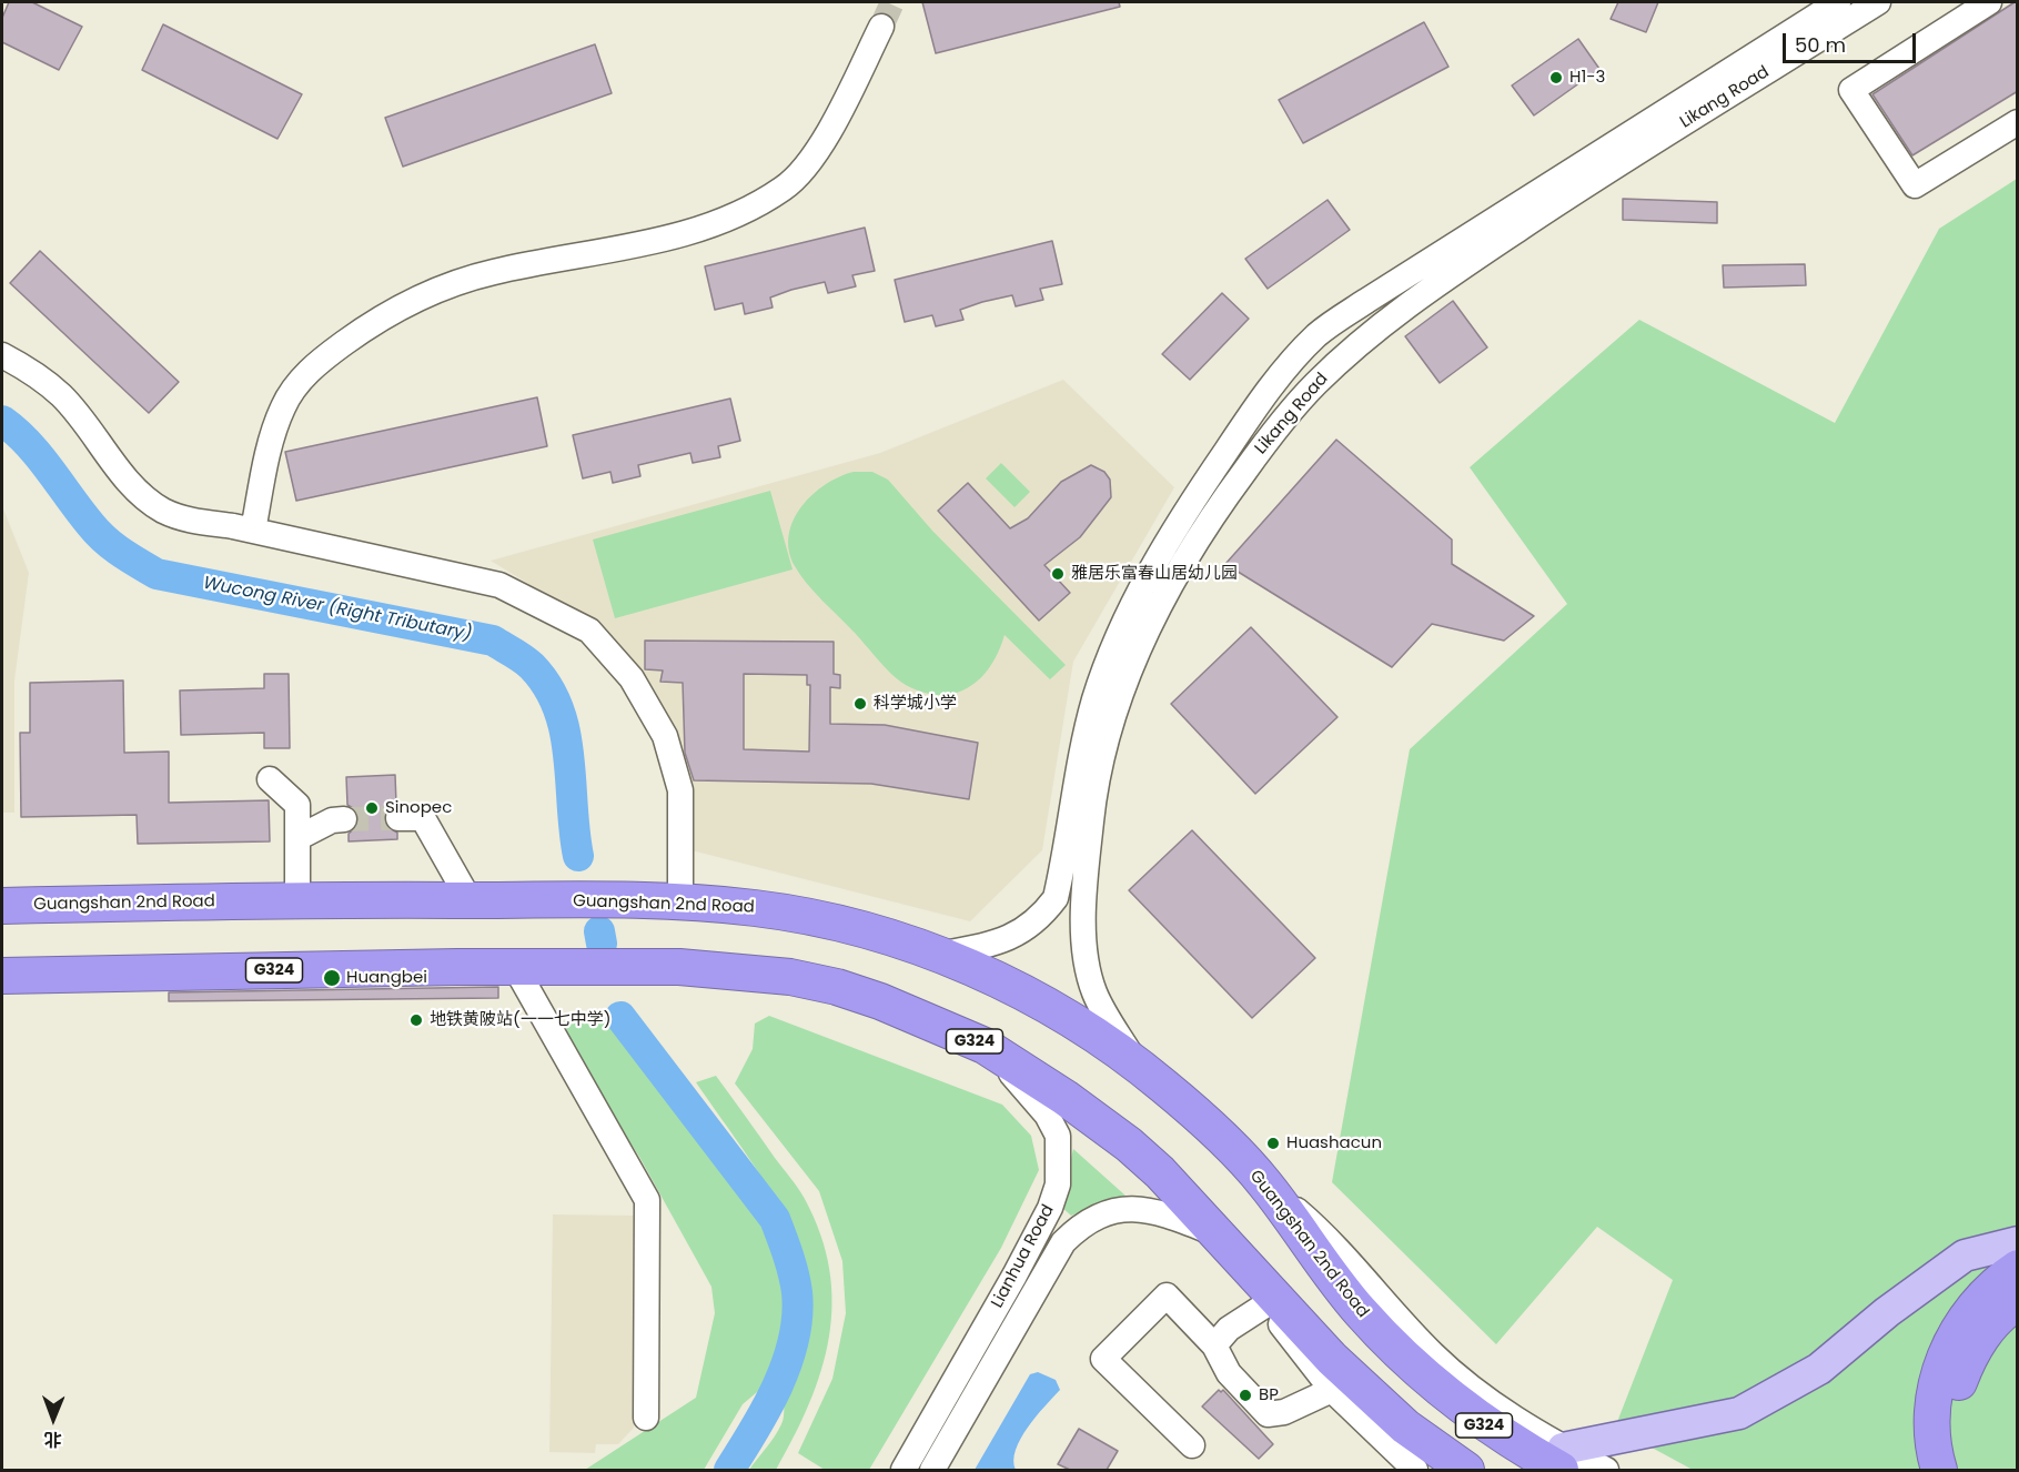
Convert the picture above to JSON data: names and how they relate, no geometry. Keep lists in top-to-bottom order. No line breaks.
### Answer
{"streets":{"highway":["Guangshan 2nd Road","G324"],"street":["Likang Road","Lianhua Road"]},"crossings":[["Likang Road","Guangshan 2nd Road"],["G324","Lianhua Road"]],"water":["Wucong River (Right Tributary)"],"places":["H1-3","雅居乐富春山居幼儿园","科学城小学","Sinopec","Huangbei","地铁黄陂站(一一七中学)","Huashacun","BP"],"scale_bar":"50 m","north":"bottom"}
